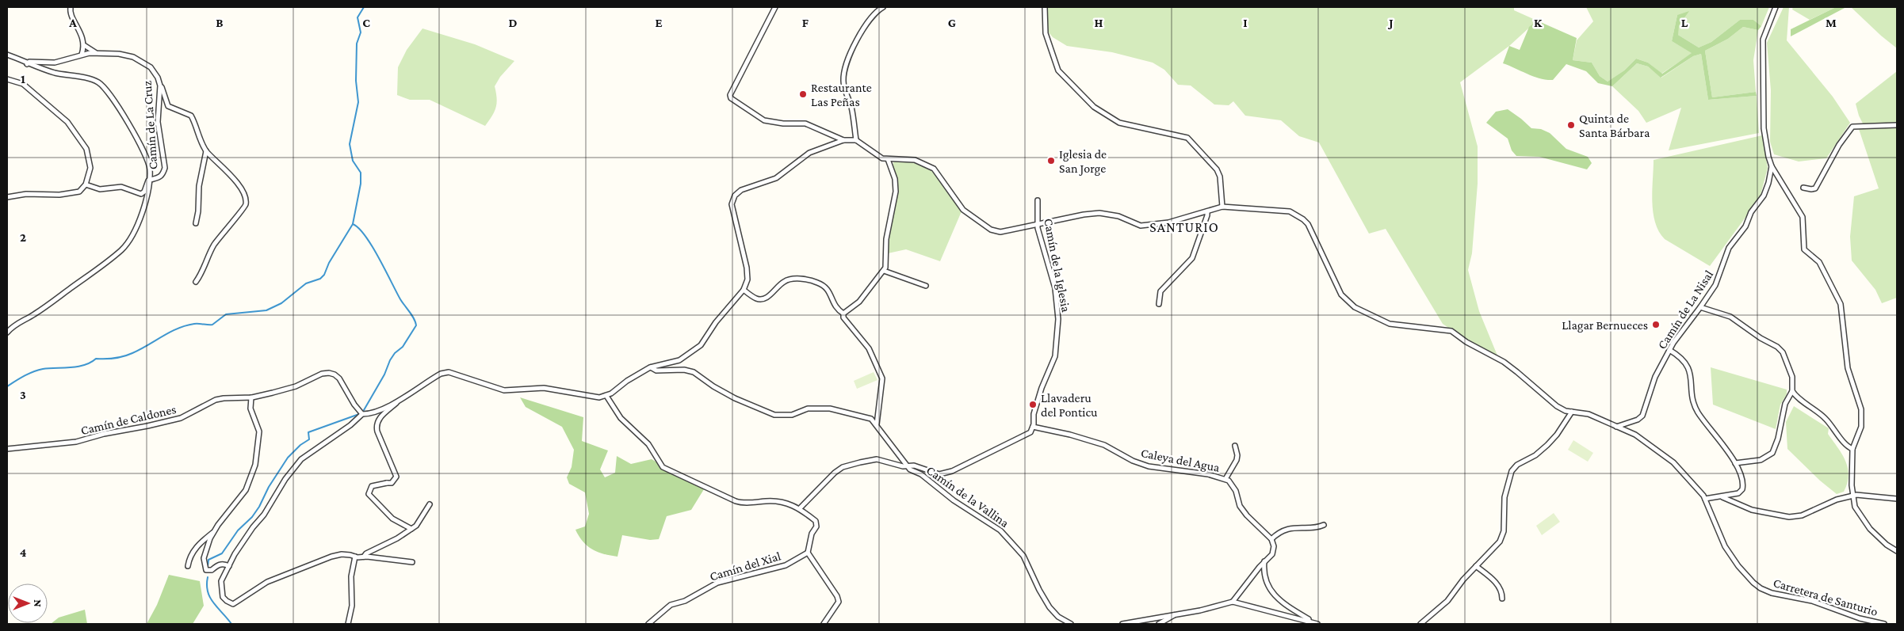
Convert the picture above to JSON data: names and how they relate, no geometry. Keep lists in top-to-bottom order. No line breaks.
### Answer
{"streets":{"street":["Camín de La Cruz","Camín de la Iglesia","Camín de La Nisal","Camín de Caldones","Caleya del Agua","Camín de la Vallina","Camín del Xial","Carretera de Santurio"]},"crossings":[["Camín de la Iglesia","Caleya del Agua"],["Camín de la Iglesia","Carretera de Santurio"],["Camín de La Nisal","Carretera de Santurio"]],"districts":["SANTURIO"],"places":["Restaurante Las Peñas","Quinta de Santa Bárbara","Iglesia de San Jorge","Llagar Bernueces","Llavaderu del Ponticu"],"north":"right","grid":{"columns":["A","B","C","D","E","F","G","H","I","J","K","L","M"],"rows":["1","2","3","4"]}}
